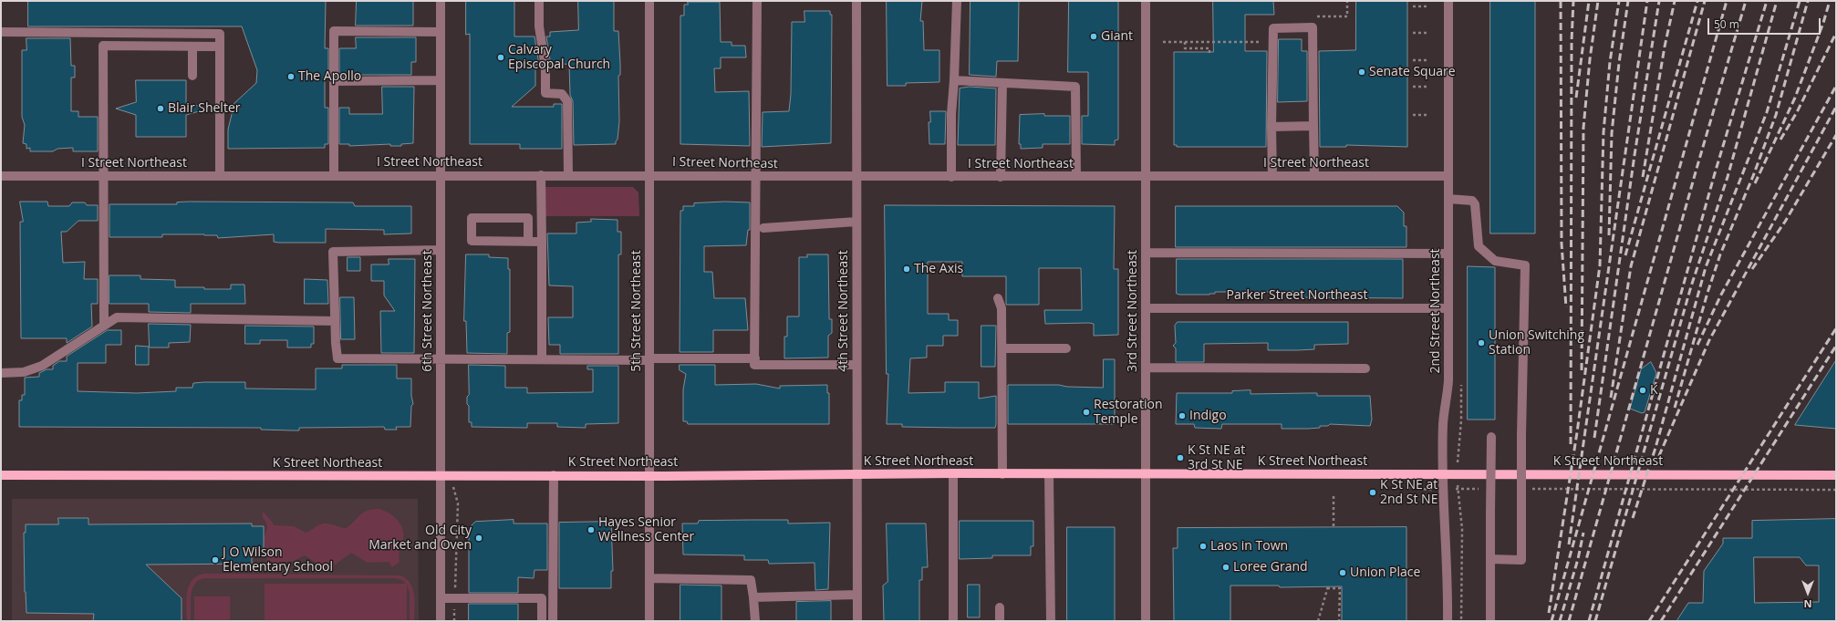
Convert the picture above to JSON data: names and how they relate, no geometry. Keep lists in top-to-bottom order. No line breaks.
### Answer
{"streets":{"main road":["K Street Northeast"],"street":["I Street Northeast","Parker Street Northeast","6th Street Northeast","5th Street Northeast","4th Street Northeast","3rd Street Northeast","2nd Street Northeast"]},"crossings":[["I Street Northeast","6th Street Northeast"],["I Street Northeast","5th Street Northeast"],["I Street Northeast","4th Street Northeast"],["I Street Northeast","3rd Street Northeast"],["I Street Northeast","2nd Street Northeast"],["Parker Street Northeast","3rd Street Northeast"],["Parker Street Northeast","2nd Street Northeast"],["6th Street Northeast","K Street Northeast"],["5th Street Northeast","K Street Northeast"],["4th Street Northeast","K Street Northeast"],["3rd Street Northeast","K Street Northeast"],["2nd Street Northeast","K Street Northeast"]],"places":["Giant","Calvary Episcopal Church","Senate Square","The Apollo","Blair Shelter","The Axis","Union Switching Station","K","Restoration Temple","Indigo","K St NE at 3rd St NE","K St NE at 2nd St NE","Hayes Senior Wellness Center","Old City Market and Oven","Laos in Town","J O Wilson Elementary School","Loree Grand","Union Place"],"scale_bar":"50 m","north":"bottom"}
